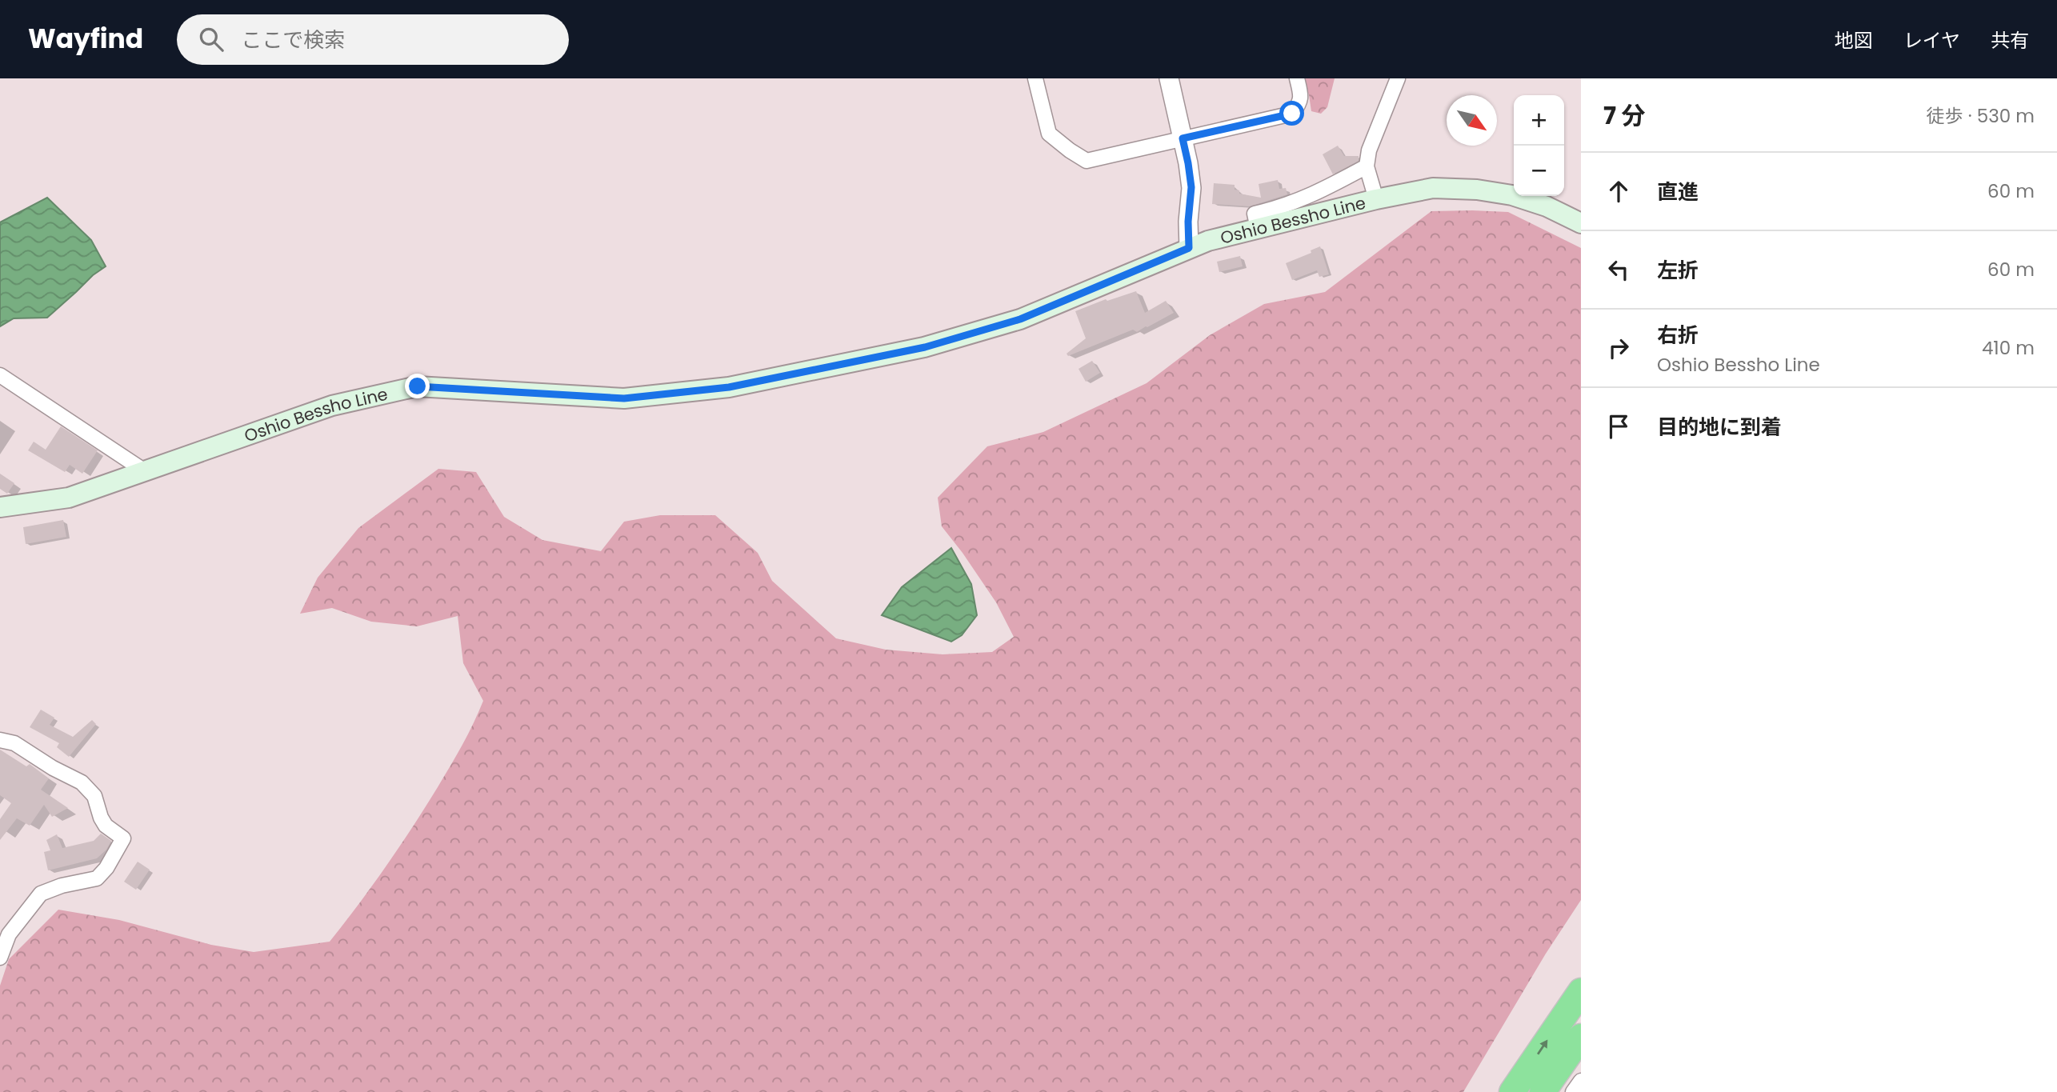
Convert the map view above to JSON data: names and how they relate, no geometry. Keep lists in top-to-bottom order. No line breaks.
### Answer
{"streets":{"main road":["Oshio Bessho Line"]},"north":"bottom right","page":{"header":"Wayfind","search":"ここで検索","nav":["地図","レイヤ","共有"],"heading":["7 分","徒歩 · 530 m"],"map_buttons":["+","−"],"list":[["直進","60 m"],["左折","60 m"],["右折","Oshio Bessho Line","410 m"],"目的地に到着"]}}
